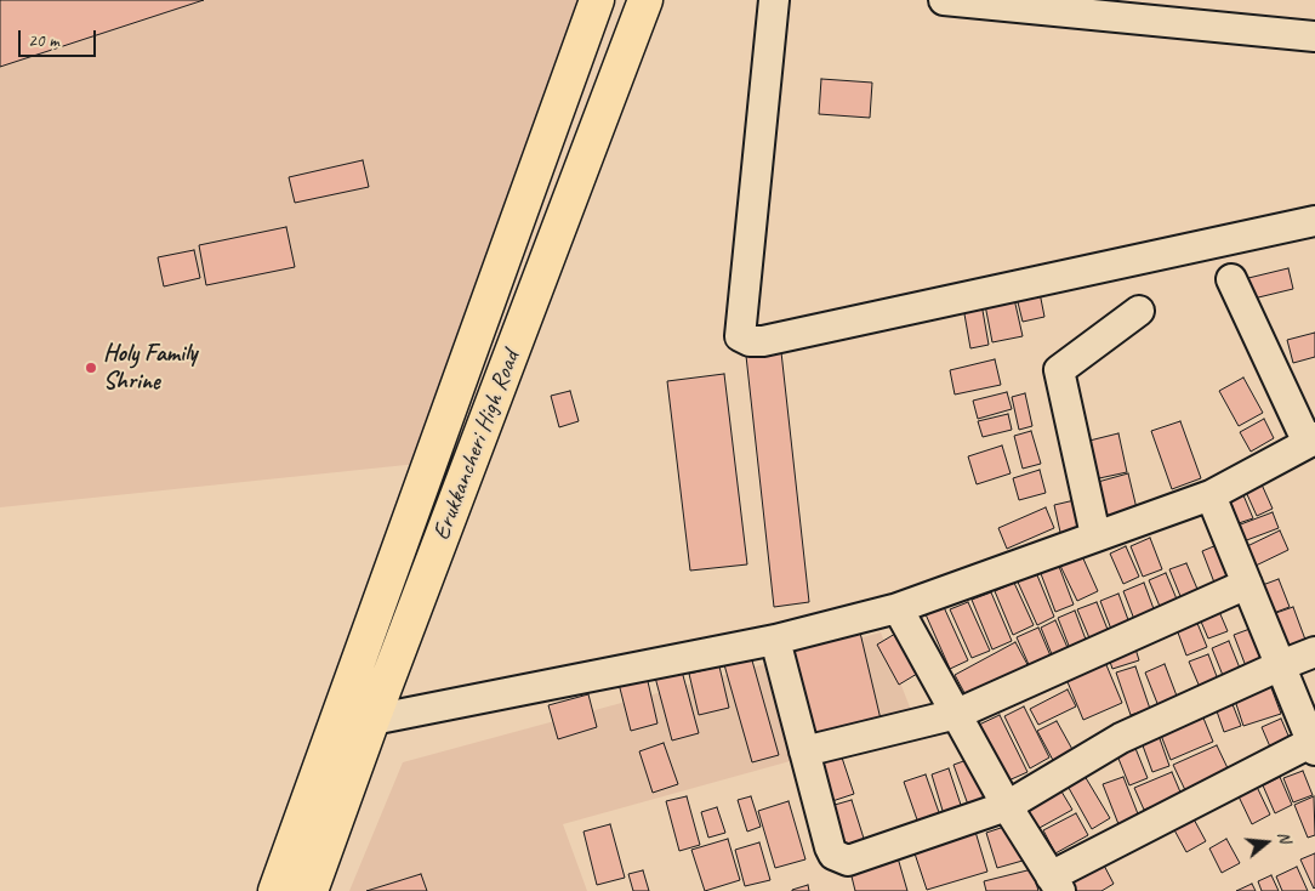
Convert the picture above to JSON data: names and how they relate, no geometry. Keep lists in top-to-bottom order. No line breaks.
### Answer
{"streets":{"main road":["Erukkancheri High Road"]},"places":["Holy Family Shrine"],"scale_bar":"20 m","north":"right"}
